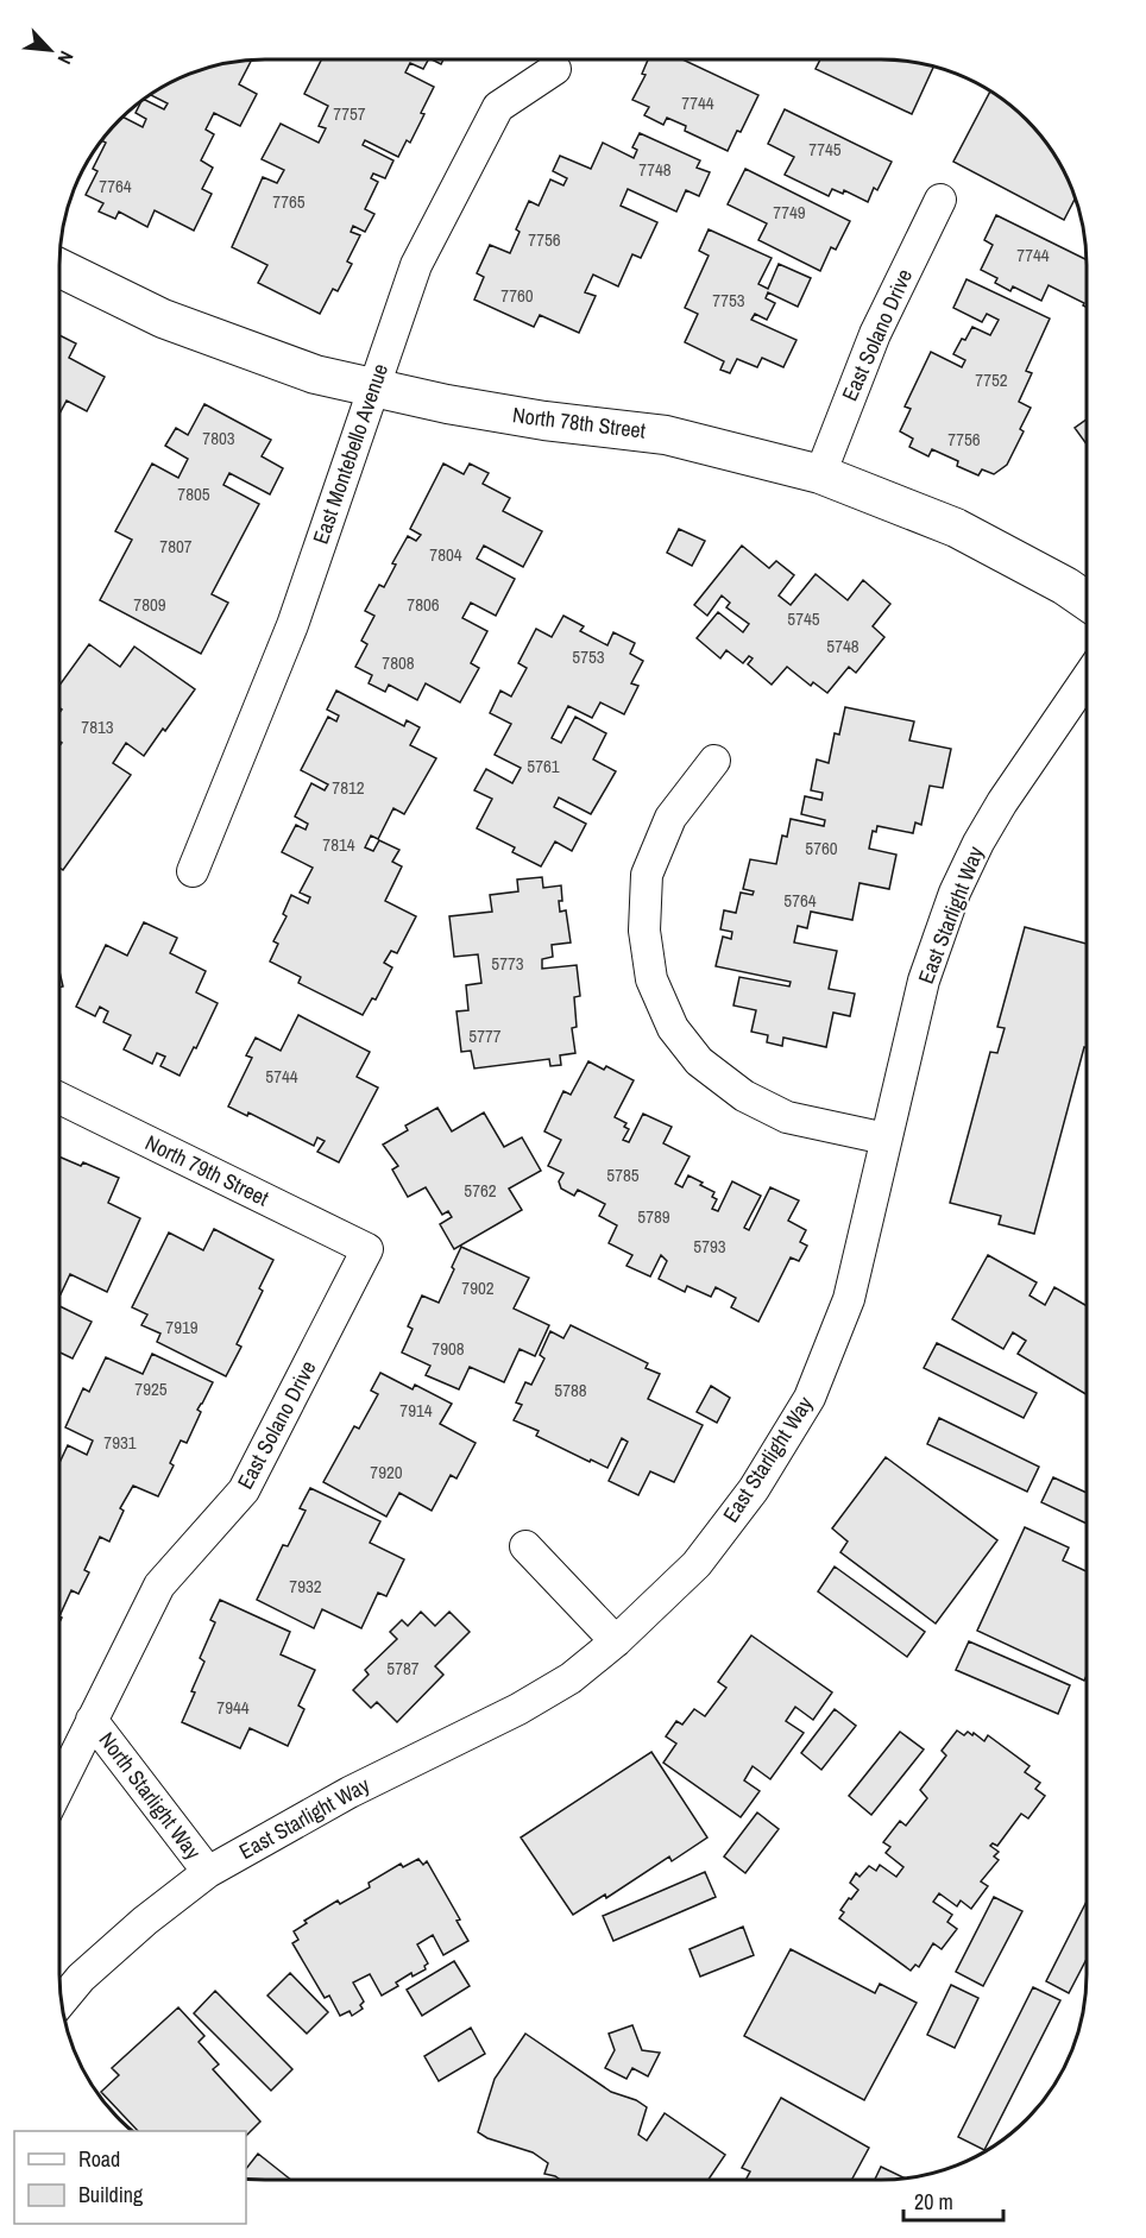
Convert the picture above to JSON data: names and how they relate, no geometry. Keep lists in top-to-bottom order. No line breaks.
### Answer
{"streets":{"street":["East Solano Drive","North 78th Street","East Montebello Avenue","East Starlight Way","North 79th Street","North Starlight Way"]},"crossings":[["East Solano Drive","North 78th Street"],["East Solano Drive","North 79th Street"],["East Solano Drive","North Starlight Way"],["North 78th Street","East Montebello Avenue"],["East Starlight Way","North Starlight Way"]],"house_numbers":["7744","7757","7745","7748","7764","7765","7749","7756","7744","7760","7753","7752","7803","7756","7805","7807","7804","7809","7806","5745","5748","5753","7808","7813","5761","7812","7814","5760","5764","5773","5777","5744","5785","5762","5789","5793","7902","7919","7908","7925","5788","7914","7931","7920","7932","5787","7944"],"legend":["Road","Building"],"scale_bar":"20 m","north":"bottom right"}
